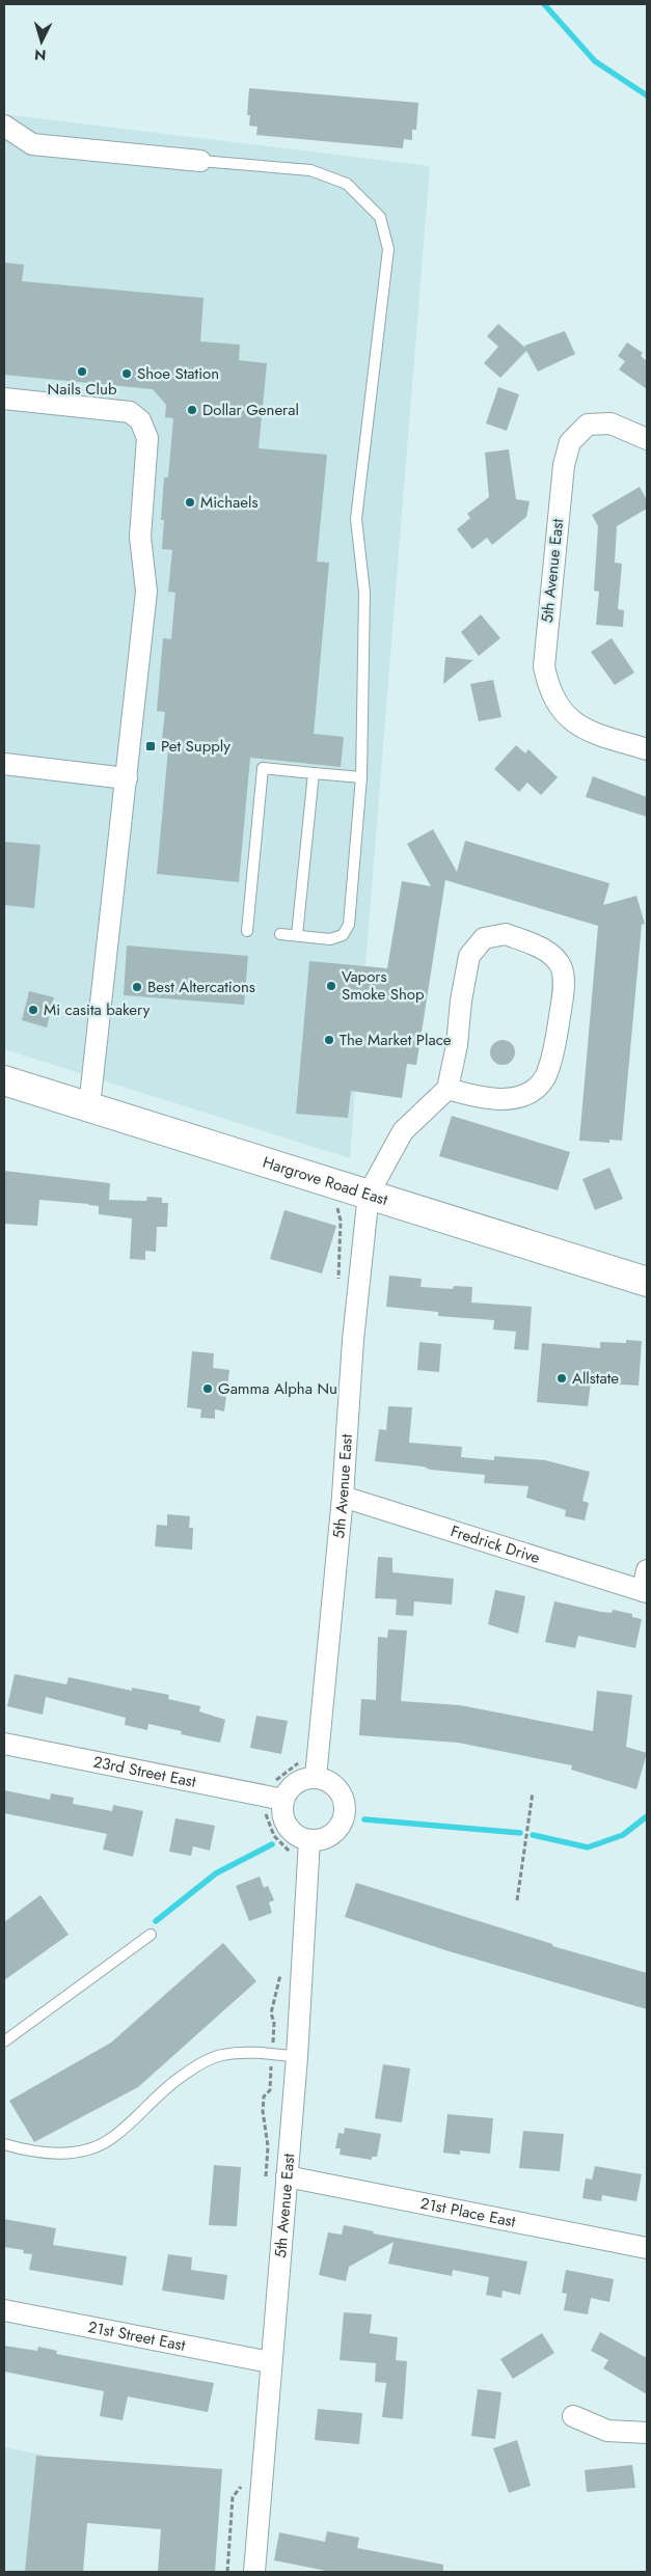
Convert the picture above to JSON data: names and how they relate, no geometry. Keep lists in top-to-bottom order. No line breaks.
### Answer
{"streets":{"main road":["Hargrove Road East"],"street":["5th Avenue East","Fredrick Drive","23rd Street East","21st Place East","21st Street East"]},"crossings":[["5th Avenue East","Hargrove Road East"],["5th Avenue East","Fredrick Drive"],["5th Avenue East","23rd Street East"],["5th Avenue East","21st Place East"],["5th Avenue East","21st Street East"]],"places":{"other":["Nails Club","Shoe Station","Dollar General","Michaels","Vapors Smoke Shop","Best Altercations","Mi casita bakery","The Market Place","Allstate","Gamma Alpha Nu"],"transit":["Pet Supply"]},"north":"bottom"}
